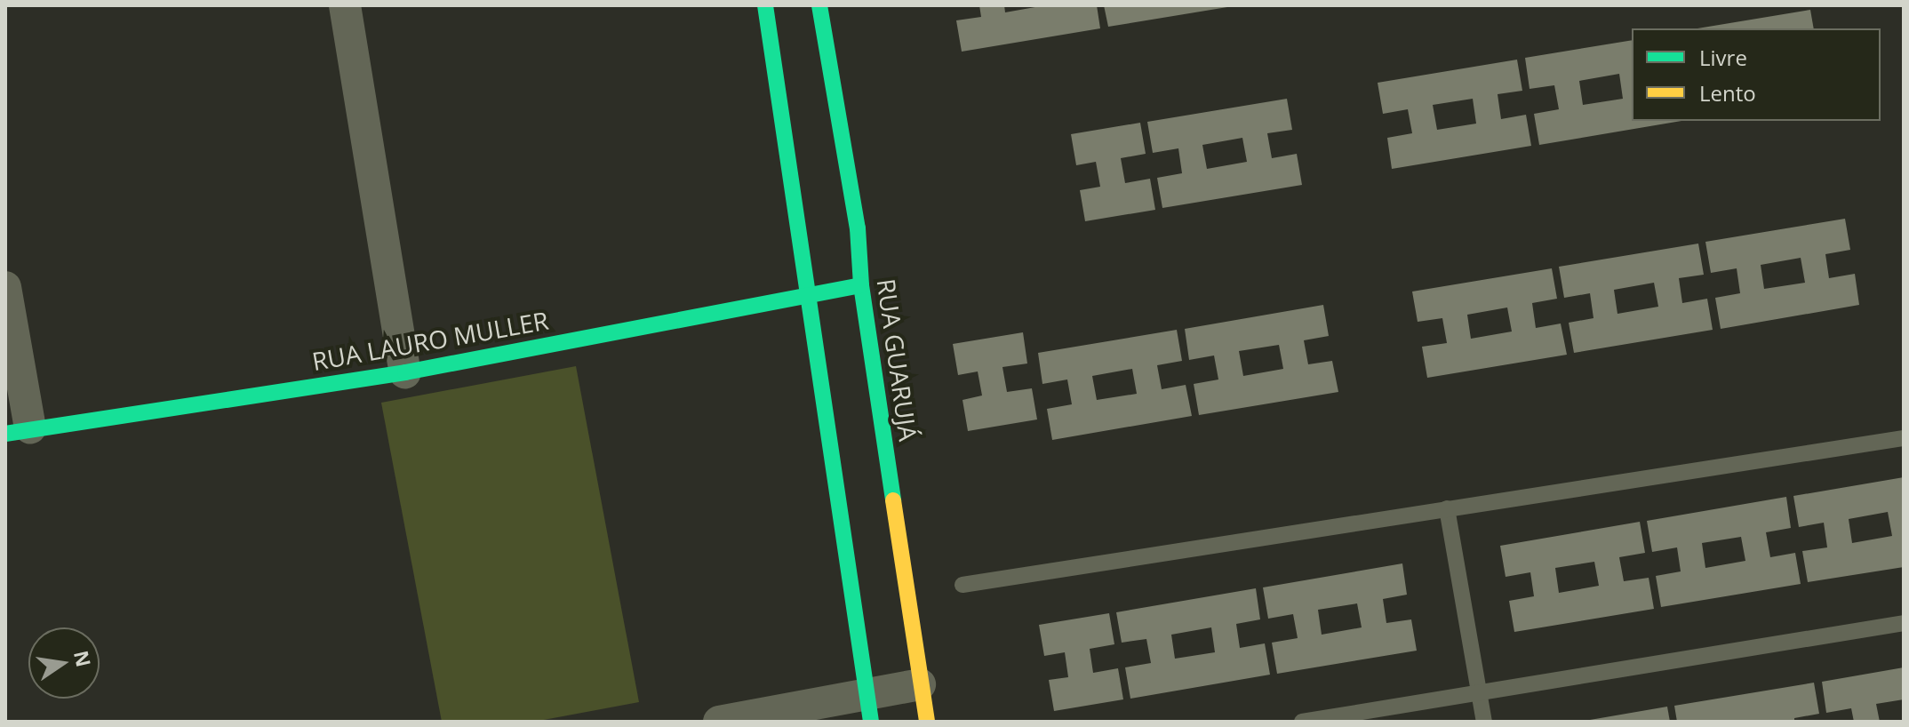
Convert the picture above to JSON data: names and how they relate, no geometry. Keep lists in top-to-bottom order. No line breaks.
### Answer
{"streets":{"street":["RUA LAURO MULLER","RUA GUARUJÁ"]},"crossings":[["RUA LAURO MULLER","RUA GUARUJÁ"]],"legend":["Livre","Lento"],"north":"right"}
